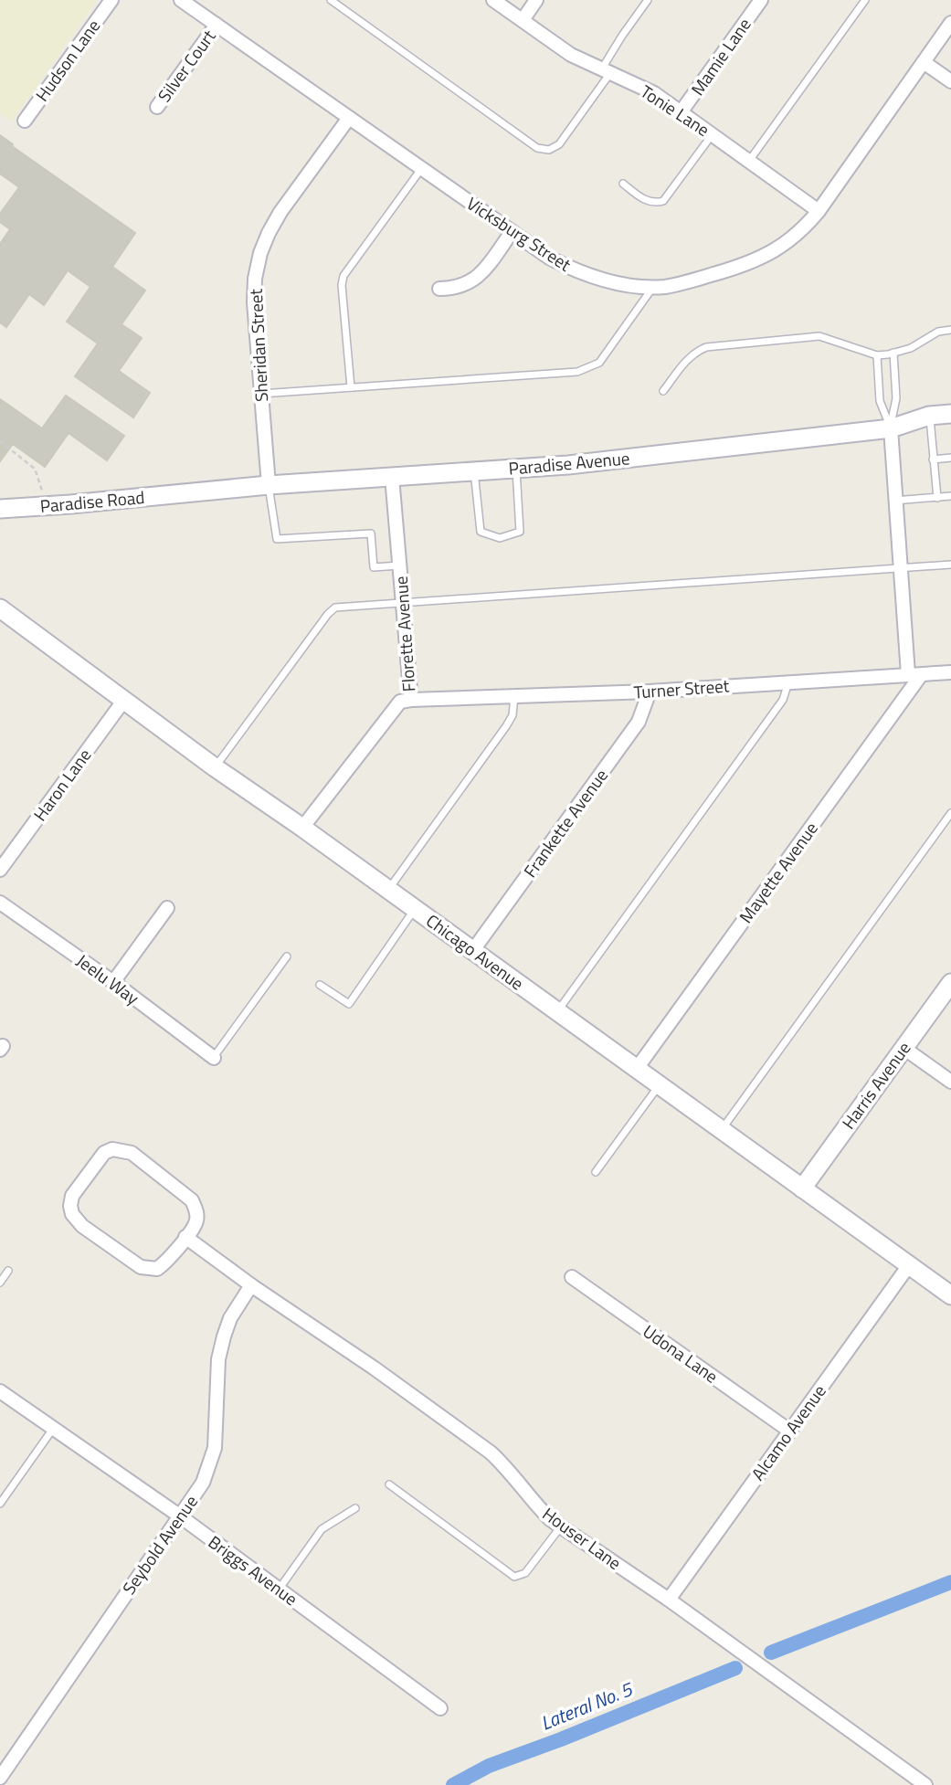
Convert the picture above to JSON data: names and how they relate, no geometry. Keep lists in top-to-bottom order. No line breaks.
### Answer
{"streets":{"street":["Mamie Lane","Hudson Lane","Silver Court","Tonie Lane","Vicksburg Street","Sheridan Street","Paradise Avenue","Paradise Road","Florette Avenue","Turner Street","Haron Lane","Frankette Avenue","Mayette Avenue","Chicago Avenue","Jeelu Way","Harris Avenue","Udona Lane","Alcamo Avenue","Houser Lane","Seybold Avenue","Briggs Avenue"]},"crossings":[["Mamie Lane","Tonie Lane"],["Silver Court","Vicksburg Street"],["Tonie Lane","Vicksburg Street"],["Vicksburg Street","Sheridan Street"],["Sheridan Street","Paradise Avenue"],["Paradise Avenue","Paradise Road"],["Paradise Avenue","Florette Avenue"],["Florette Avenue","Turner Street"],["Florette Avenue","Chicago Avenue"],["Turner Street","Frankette Avenue"],["Turner Street","Mayette Avenue"],["Haron Lane","Chicago Avenue"],["Frankette Avenue","Chicago Avenue"],["Mayette Avenue","Chicago Avenue"],["Chicago Avenue","Harris Avenue"],["Chicago Avenue","Alcamo Avenue"],["Udona Lane","Alcamo Avenue"],["Alcamo Avenue","Houser Lane"],["Houser Lane","Seybold Avenue"],["Seybold Avenue","Briggs Avenue"]],"water":["Lateral No. 5"]}
